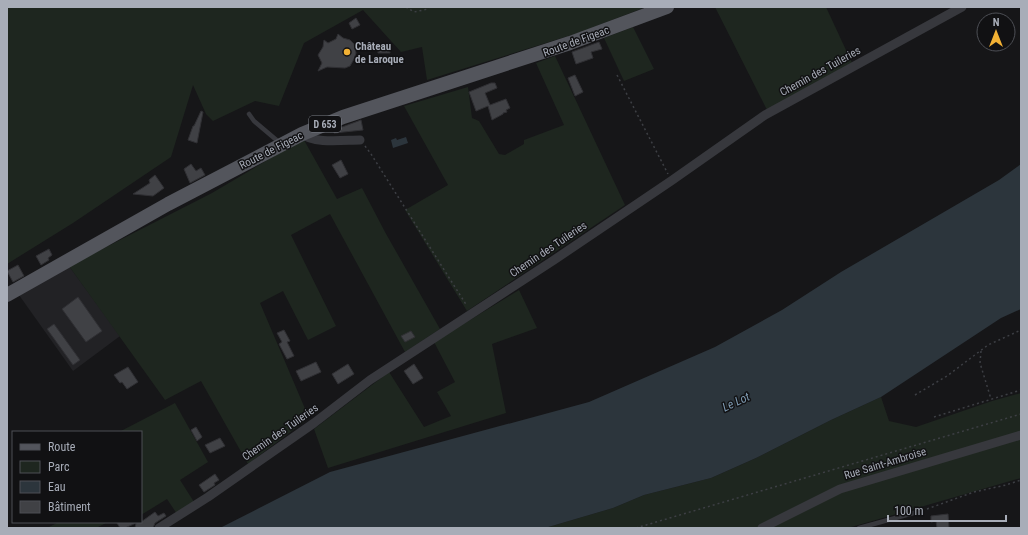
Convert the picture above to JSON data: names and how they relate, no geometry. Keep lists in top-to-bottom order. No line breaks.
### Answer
{"streets":{"main road":["Route de Figeac","D 653"],"street":["Chemin des Tuileries","Rue Saint-Ambroise"]},"water":["Le Lot"],"places":["Château de Laroque"],"legend":["Route","Parc","Eau","Bâtiment"],"scale_bar":"100 m","north":"top"}
